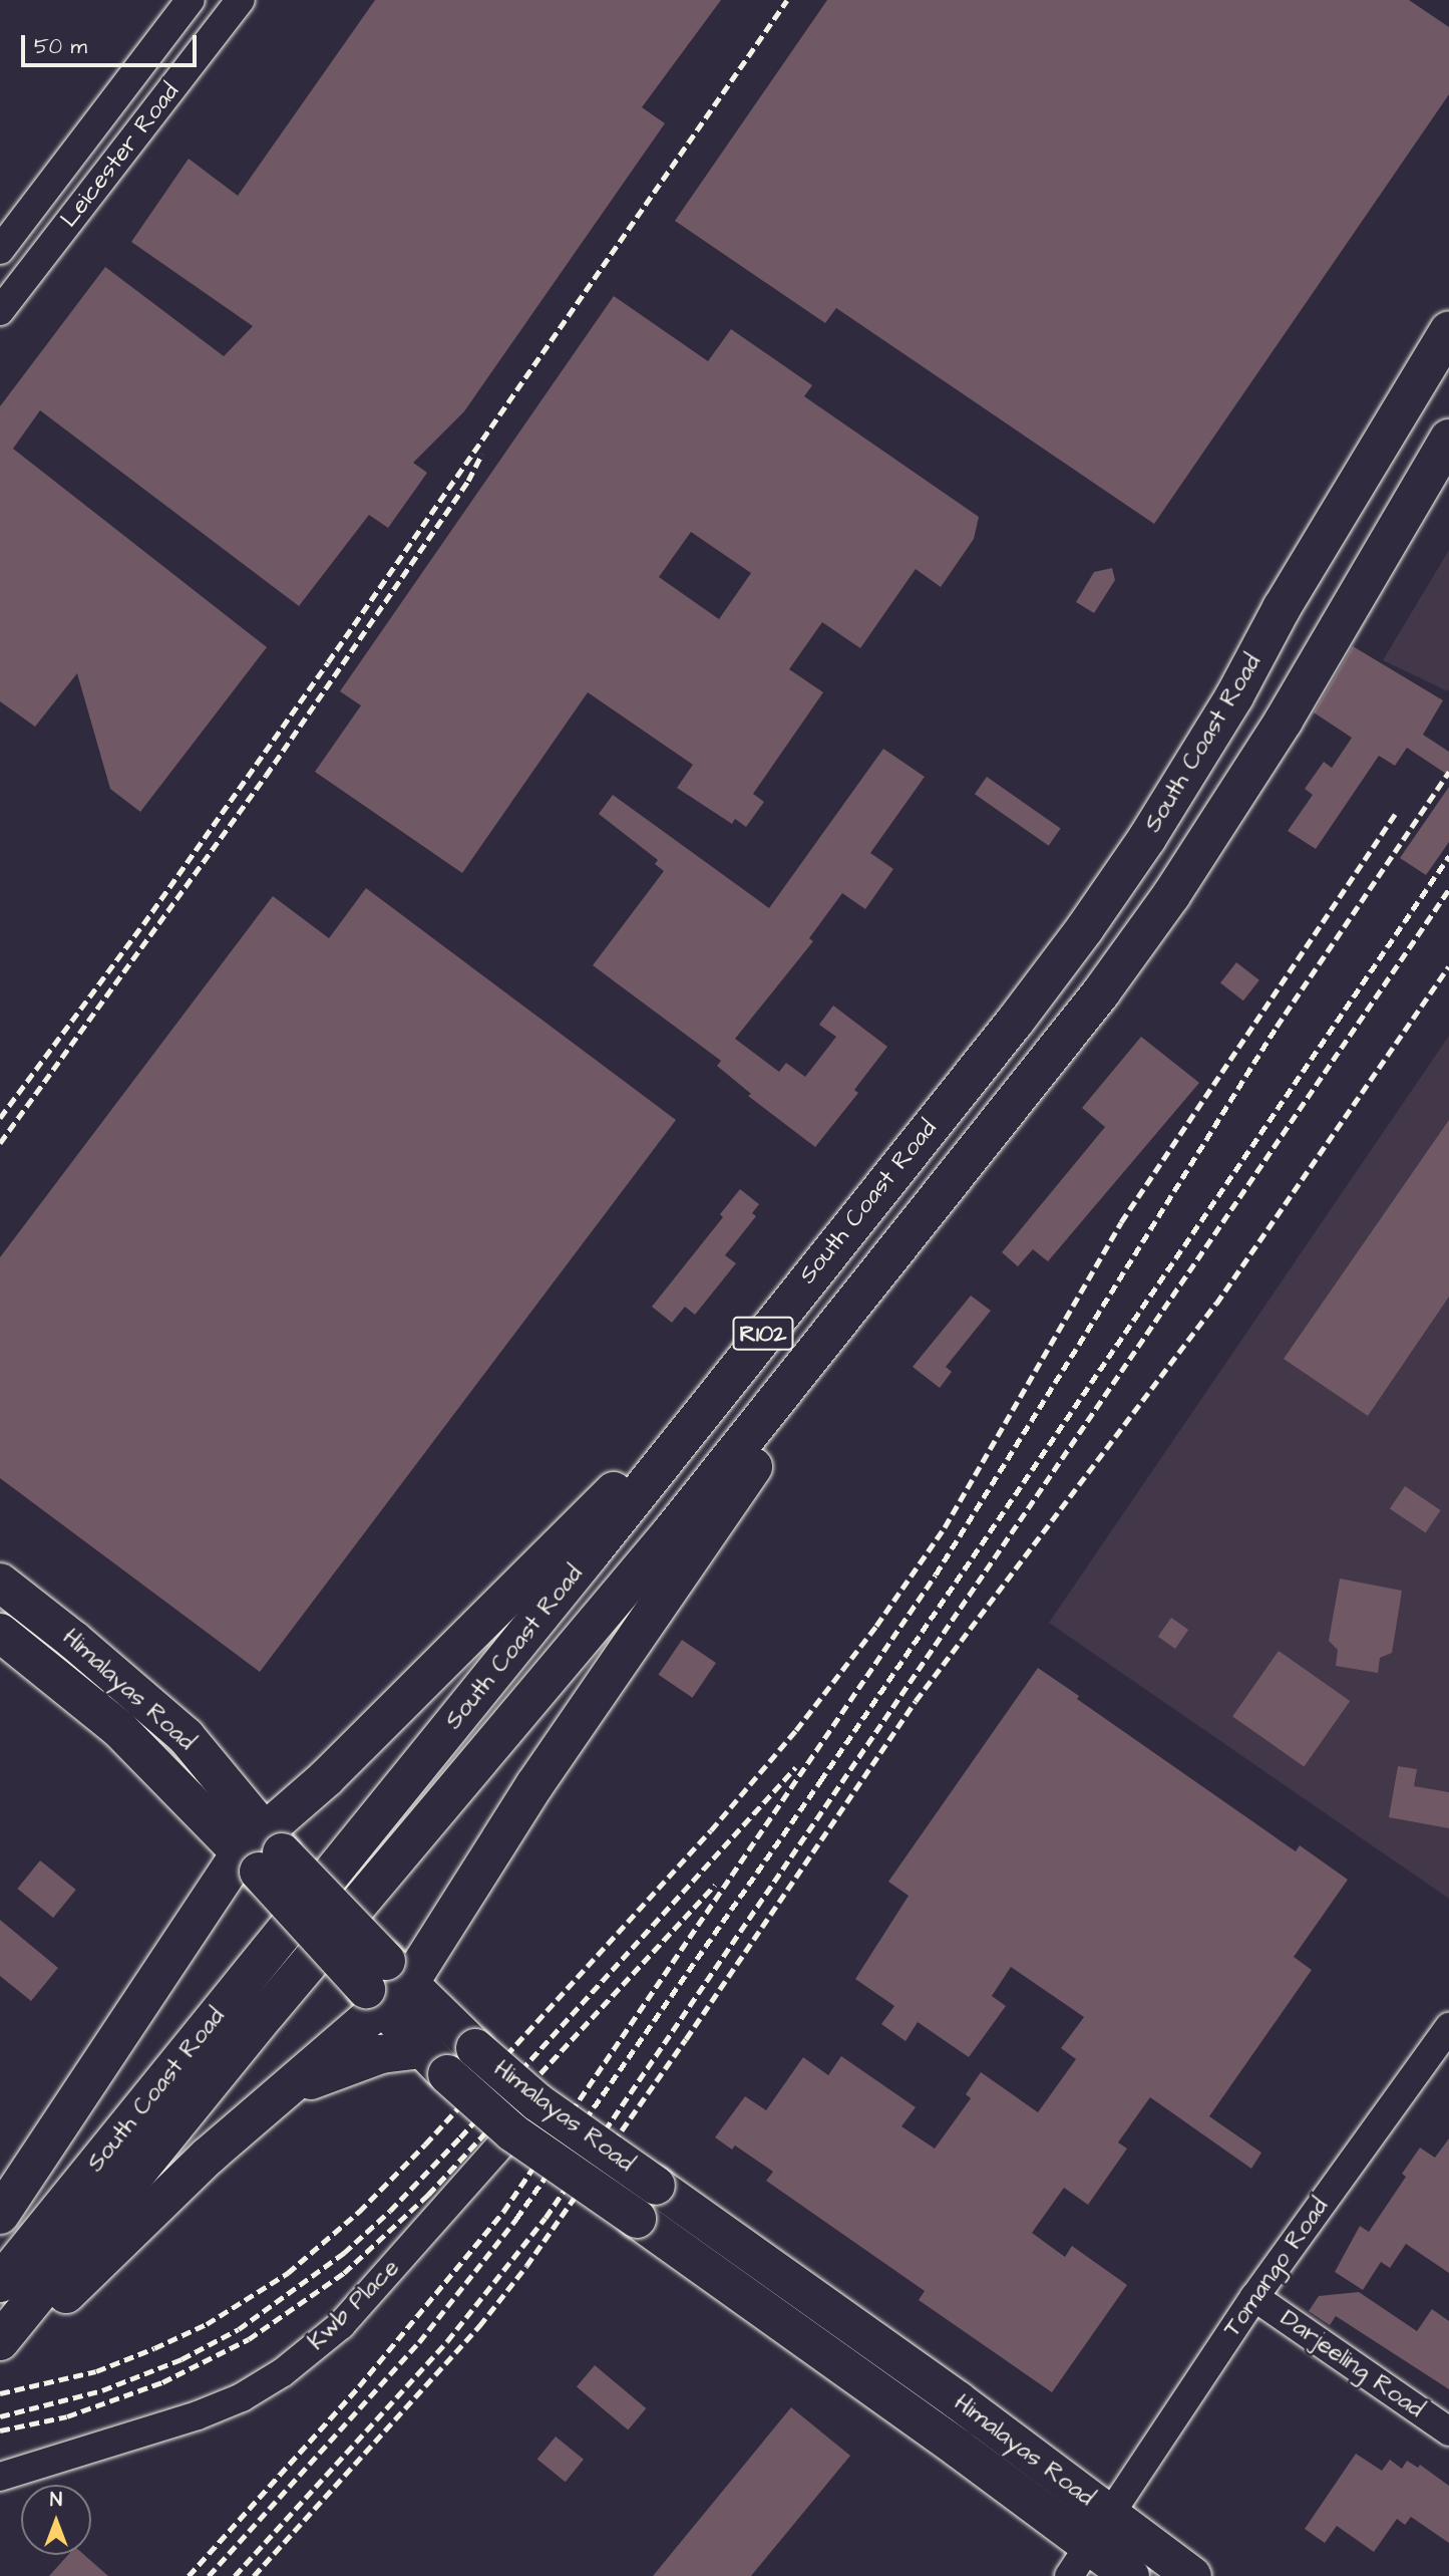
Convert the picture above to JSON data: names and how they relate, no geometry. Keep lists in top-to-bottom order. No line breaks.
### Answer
{"streets":{"main road":["South Coast Road","R102","Himalayas Road"],"street":["Leicester Road","Tomango Road","Kwb Place","Darjeeling Road"]},"crossings":[["Himalayas Road","Tomango Road"],["Himalayas Road","Kwb Place"],["Tomango Road","Darjeeling Road"]],"scale_bar":"50 m","north":"top"}
